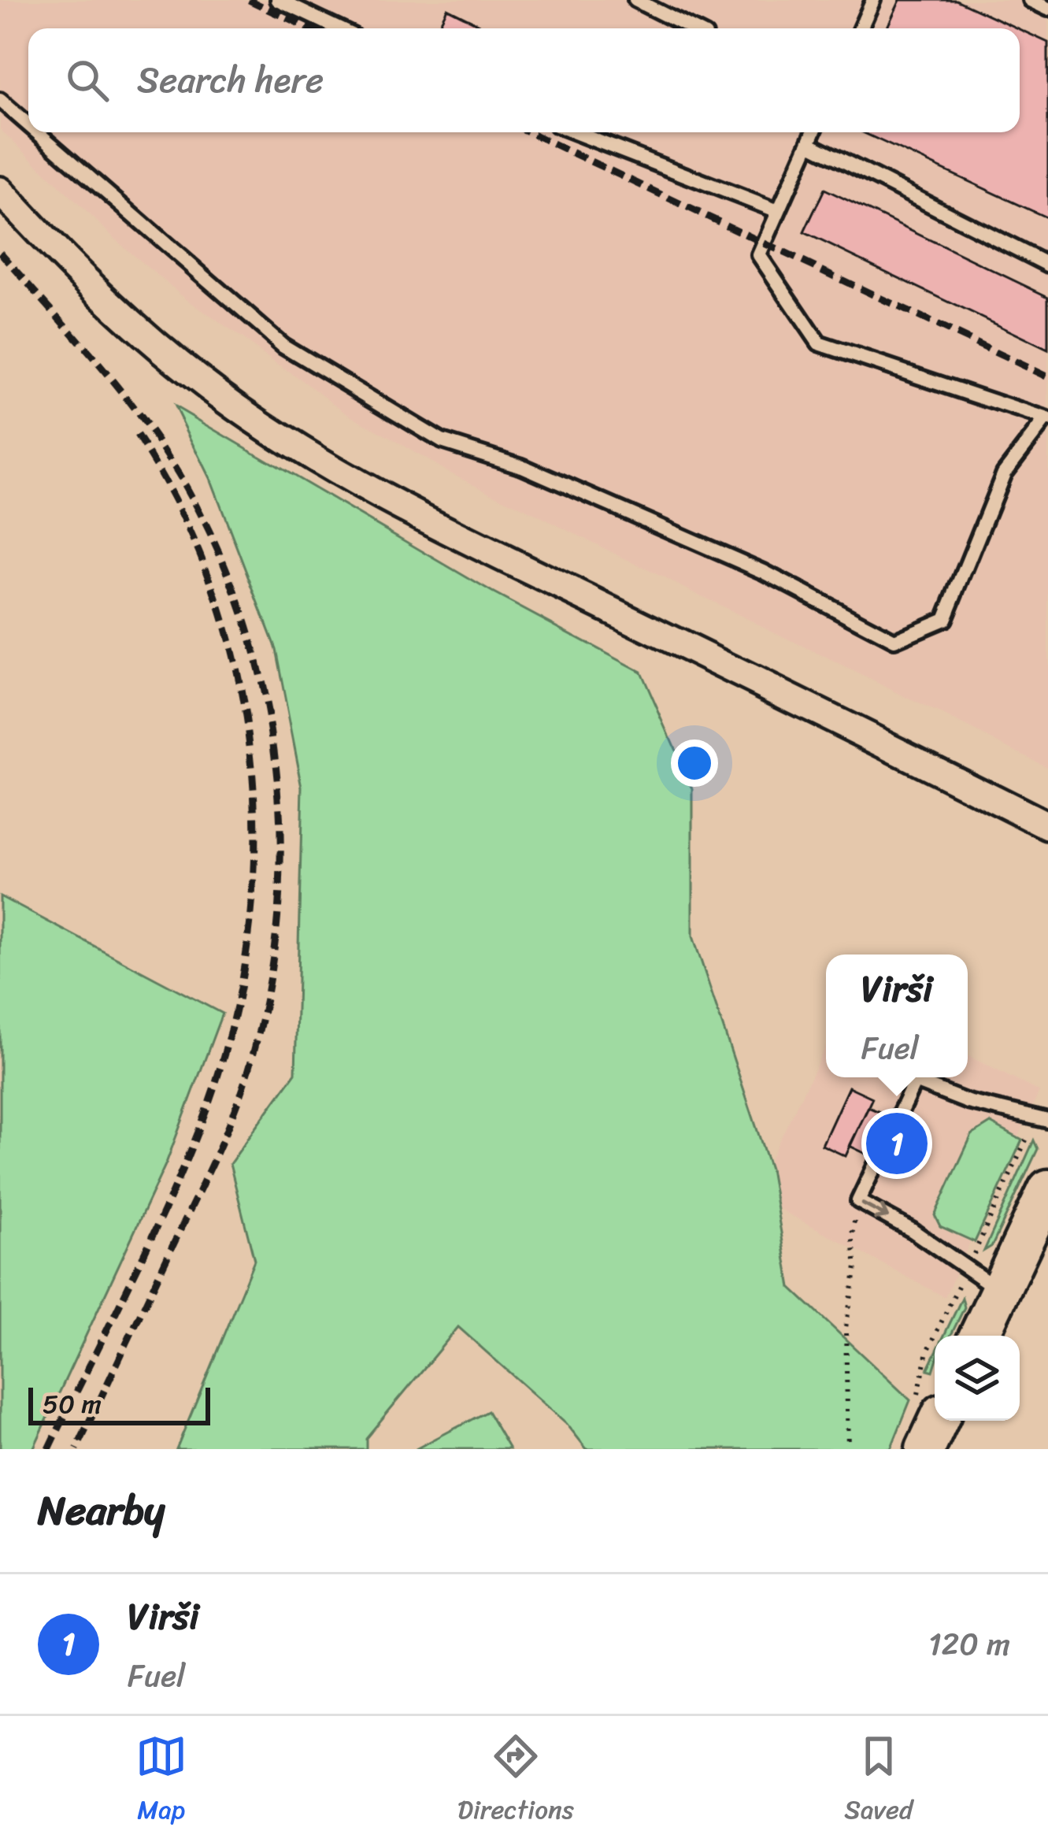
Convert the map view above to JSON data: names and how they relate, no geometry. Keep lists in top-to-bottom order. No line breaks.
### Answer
{"scale_bar":"50 m","page":{"search":"Search here","popup":["Virši","Fuel"],"pins":"1","scale":"50 m","heading":"Nearby","list":[{"mark":"1","name":"Virši","note":"Fuel","value":"120 m"}],"nav":["Map","Directions","Saved"]}}
